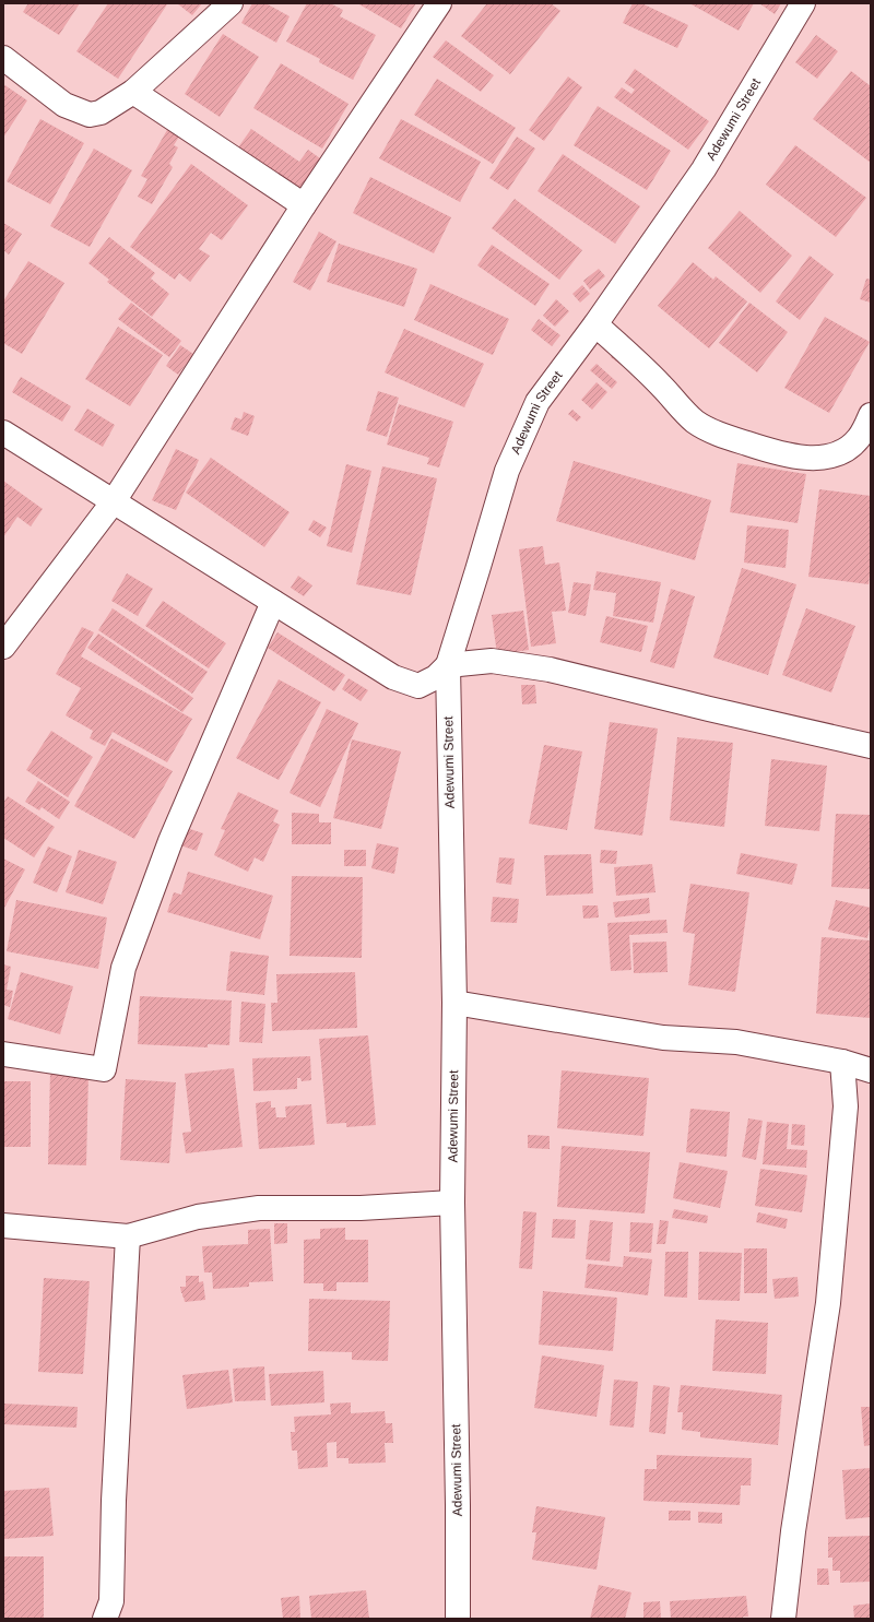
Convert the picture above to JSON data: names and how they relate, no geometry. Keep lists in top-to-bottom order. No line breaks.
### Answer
{"streets":{"street":["Adewumi Street"]}}
